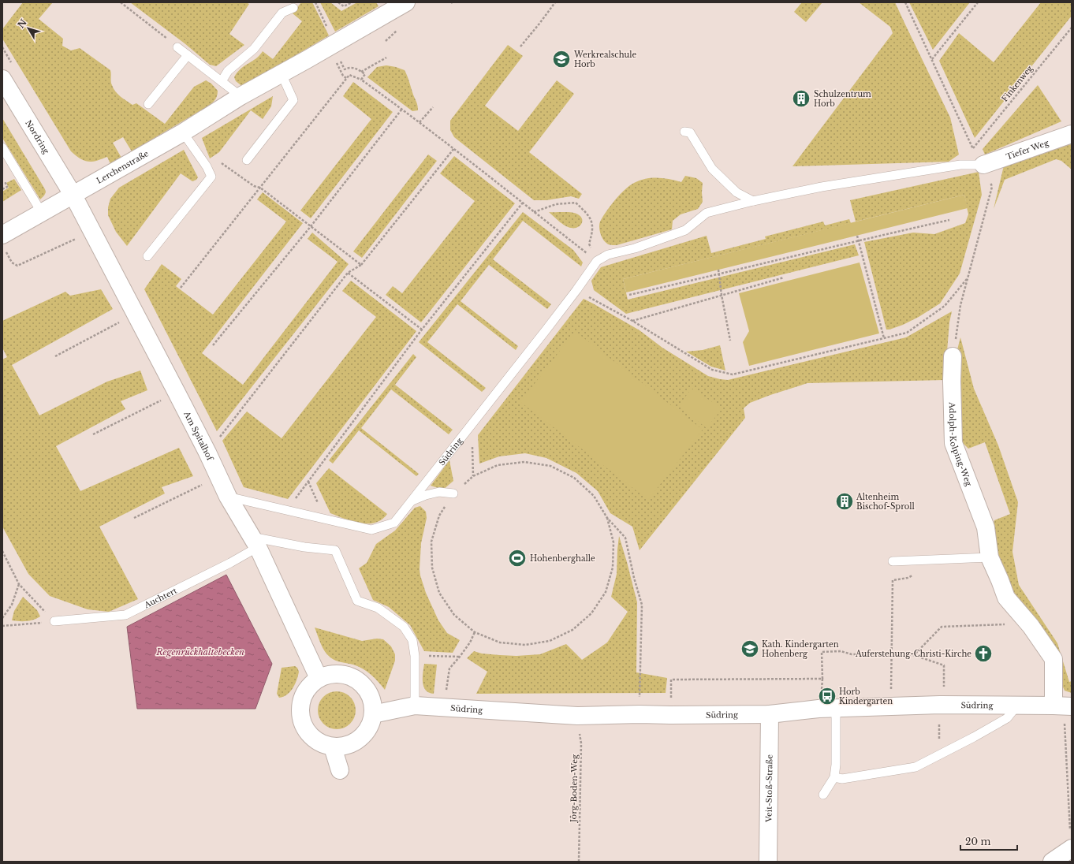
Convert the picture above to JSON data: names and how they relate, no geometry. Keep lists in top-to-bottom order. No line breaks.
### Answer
{"streets":{"street":["Nordring","Tiefer Weg","Lerchenstraße","Am Spitalhof","Adolph-Kolping-Weg","Südring","Veit-Stoß-Straße"],"lane":["Auchtert"],"path":["Finkenweg","Jörg-Boden-Weg"]},"crossings":[["Nordring","Lerchenstraße"],["Nordring","Am Spitalhof"],["Lerchenstraße","Am Spitalhof"],["Am Spitalhof","Südring"],["Am Spitalhof","Auchtert"],["Adolph-Kolping-Weg","Südring"],["Südring","Jörg-Boden-Weg"],["Südring","Veit-Stoß-Straße"]],"water":["Regenrückhaltebecken"],"places":{"school or university":["Werkrealschule Horb","Kath. Kindergarten Hohenberg"],"building":["Schulzentrum Horb","Altenheim Bischof-Sproll"],"sports":["Hohenberghalle"],"church":["Auferstehung-Christi-Kirche"],"bus stop":["Horb Kindergarten"]},"scale_bar":"20 m","north":"top left"}
